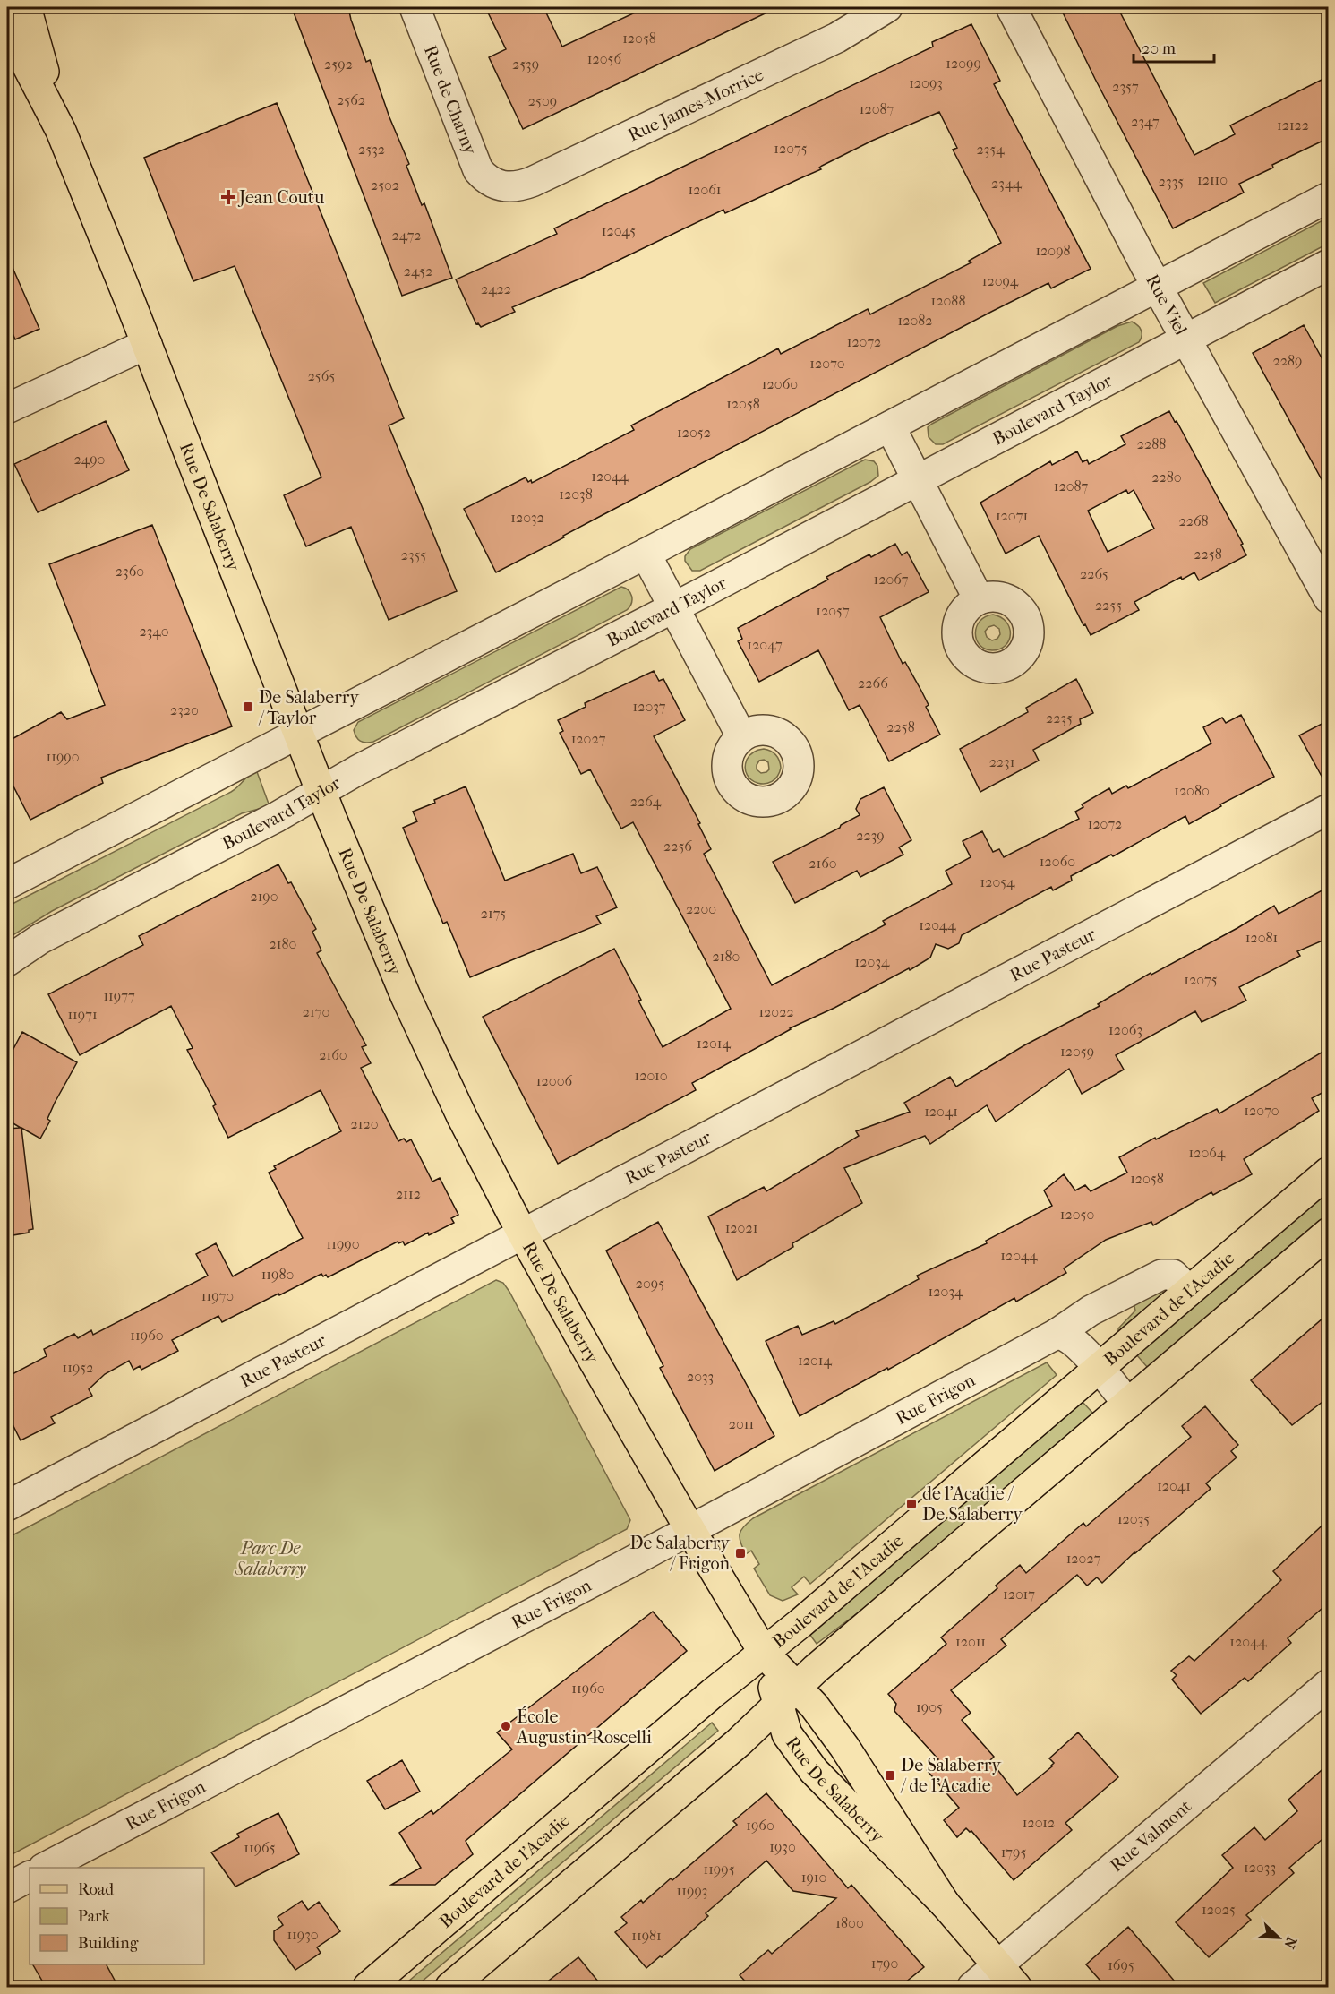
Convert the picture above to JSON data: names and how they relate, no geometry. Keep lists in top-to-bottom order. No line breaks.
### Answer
{"streets":{"main road":["Rue De Salaberry","Boulevard de l'Acadie"],"street":["Rue de Charny","Rue James-Morrice","Rue Viel","Boulevard Taylor","Rue Pasteur","Rue Frigon","Rue Valmont"]},"crossings":[["Rue de Charny","Rue James-Morrice"],["Rue Viel","Boulevard Taylor"],["Boulevard Taylor","Rue De Salaberry"],["Rue De Salaberry","Rue Pasteur"],["Rue De Salaberry","Boulevard de l'Acadie"],["Rue De Salaberry","Rue Frigon"],["Rue De Salaberry","Rue Valmont"],["Boulevard de l'Acadie","Rue Frigon"]],"parks":["Parc De Salaberry"],"places":{"health":["Jean Coutu"],"transit":["De Salaberry / Taylor","de l'Acadie / De Salaberry","De Salaberry / Frigon","De Salaberry / de l'Acadie"],"other":["École Augustin-Roscelli"]},"house_numbers":["12058","12056","12099","2592","2539","12093","2357","2562","2509","12087","2347","12122","12075","2532","2354","12110","2335","2344","2502","12061","12045","2472","12098","2452","12094","2422","12088","12082","12072","2289","12070","2565","12060","12058","12052","2288","2490","12044","2280","12087","12038","12071","12032","2268","2258","2355","2360","2265","12067","2255","12057","2340","12047","2266","12037","2320","2235","2258","12027","11990","2231","12080","2264","12072","2239","2256","12060","2160","12054","2190","2200","2175","12044","12081","2180","2180","12034","12075","11977","2170","12022","11971","12063","12014","12059","2160","12010","12006","12070","12041","2120","12064","12058","2112","12050","12021","11990","12044","11980","2095","12034","11970","11960","12014","11952","2033","2011","12041","12035","12027","12017","12011","12044","11960","1905","12012","1960","1930","11965","1795","12033","11995","1910","11993","12025","1800","11930","11981","1790","1695"],"legend":["Road","Park","Building"],"scale_bar":"20 m","north":"bottom right"}
